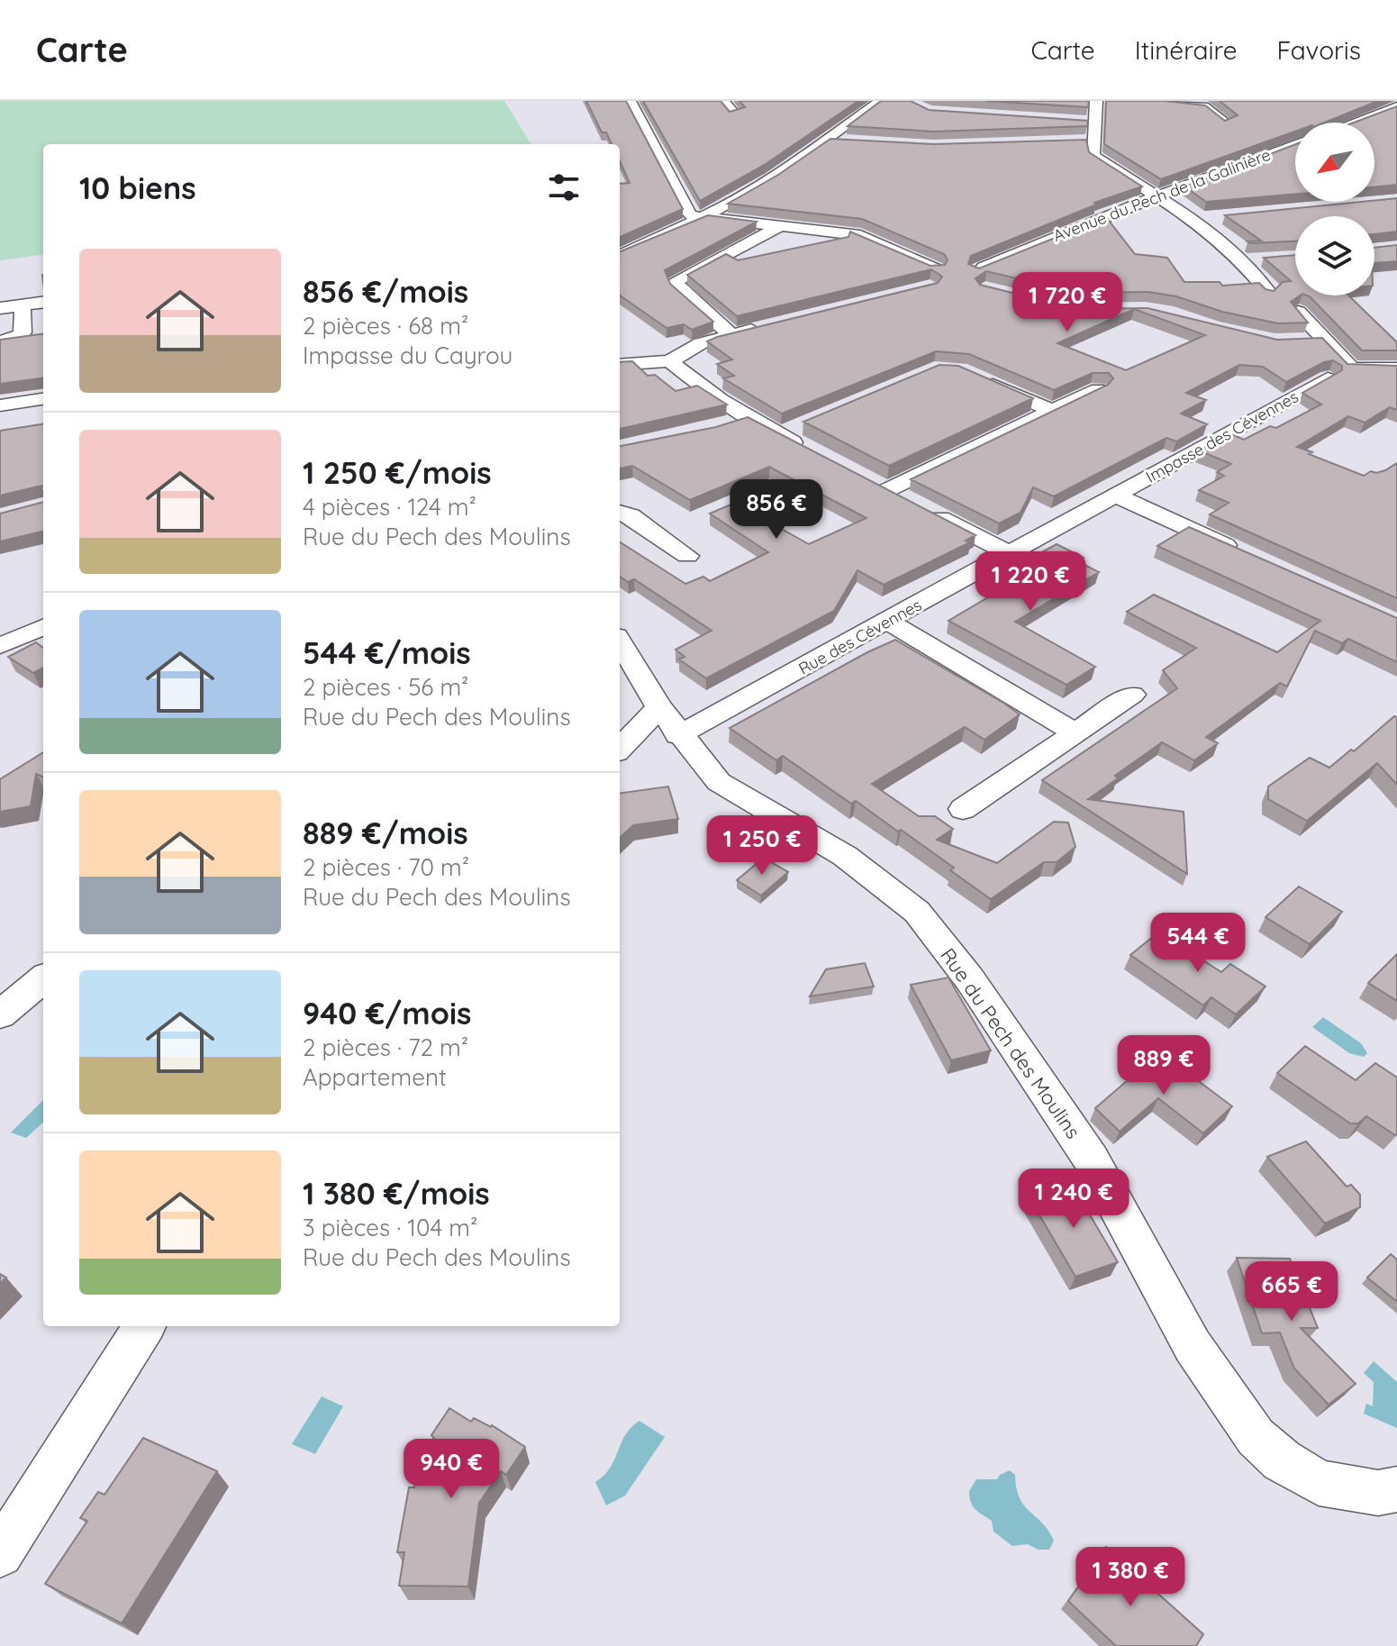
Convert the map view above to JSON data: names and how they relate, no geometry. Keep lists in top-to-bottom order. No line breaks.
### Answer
{"streets":{"street":["Avenue du Pech de la Galinière","Impasse des Cévennes","Rue des Cévennes","Rue du Pech des Moulins"]},"crossings":[["Impasse des Cévennes","Rue des Cévennes"],["Rue des Cévennes","Rue du Pech des Moulins"]],"north":"bottom left","page":{"header":"Carte","nav":["Carte","Itinéraire","Favoris"],"heading":"10 biens","list":[{"name":"856 €/mois","note":"2 pièces · 68 m² · Impasse du Cayrou"},{"name":"1 250 €/mois","note":"4 pièces · 124 m² · Rue du Pech des Moulins"},{"name":"544 €/mois","note":"2 pièces · 56 m² · Rue du Pech des Moulins"},{"name":"889 €/mois","note":"2 pièces · 70 m² · Rue du Pech des Moulins"},{"name":"940 €/mois","note":"2 pièces · 72 m² · Appartement"},{"name":"1 380 €/mois","note":"3 pièces · 104 m² · Rue du Pech des Moulins"}],"price":["1 720 €","856 €","1 220 €","1 250 €","544 €","889 €","1 240 €","665 €","940 €","1 380 €"]}}
